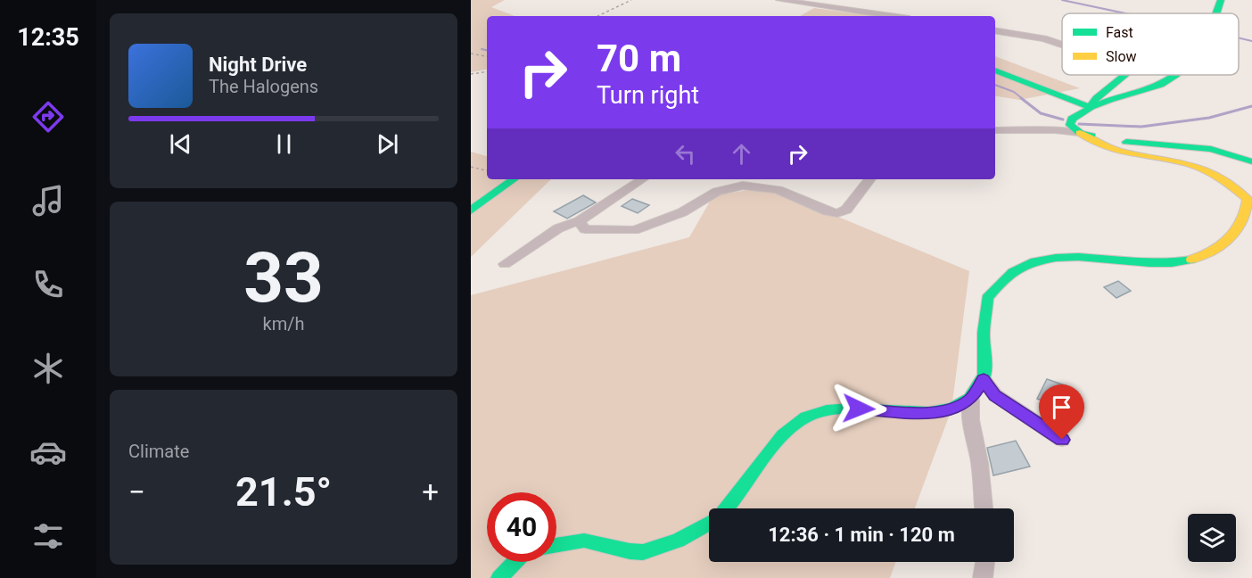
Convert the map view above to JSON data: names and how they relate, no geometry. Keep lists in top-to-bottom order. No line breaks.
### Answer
{"legend":["Fast","Slow"],"page":{"tabs":"12:35","turn":["70 m","Turn right"],"song":["Night Drive","The Halogens"],"tile":[["33","km/h"],"Climate"],"heat":["−","21.5°","+"],"limit":"40","trip":"12:36 · 1 min · 120 m"}}
